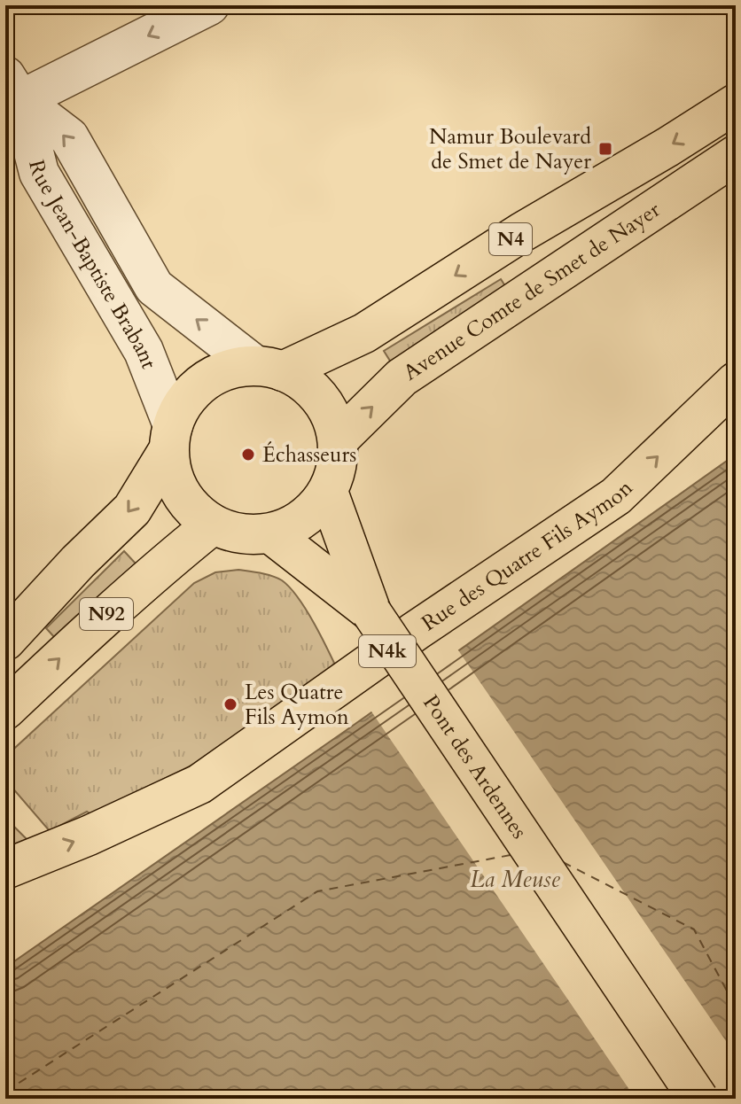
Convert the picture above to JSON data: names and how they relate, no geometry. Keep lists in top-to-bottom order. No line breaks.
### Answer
{"streets":{"main road":["N4","Avenue Comte de Smet de Nayer","Rue des Quatre Fils Aymon","N92","N4k","Pont des Ardennes"],"street":["Rue Jean-Baptiste Brabant"]},"crossings":[["N4","Rue Jean-Baptiste Brabant"],["N4","Avenue Comte de Smet de Nayer"],["N4","N92"],["Rue Jean-Baptiste Brabant","Avenue Comte de Smet de Nayer"],["Rue Jean-Baptiste Brabant","N92"],["Avenue Comte de Smet de Nayer","N92"]],"water":["La Meuse"],"places":{"transit":["Namur Boulevard de Smet de Nayer"],"other":["Échasseurs","Les Quatre Fils Aymon"]}}
